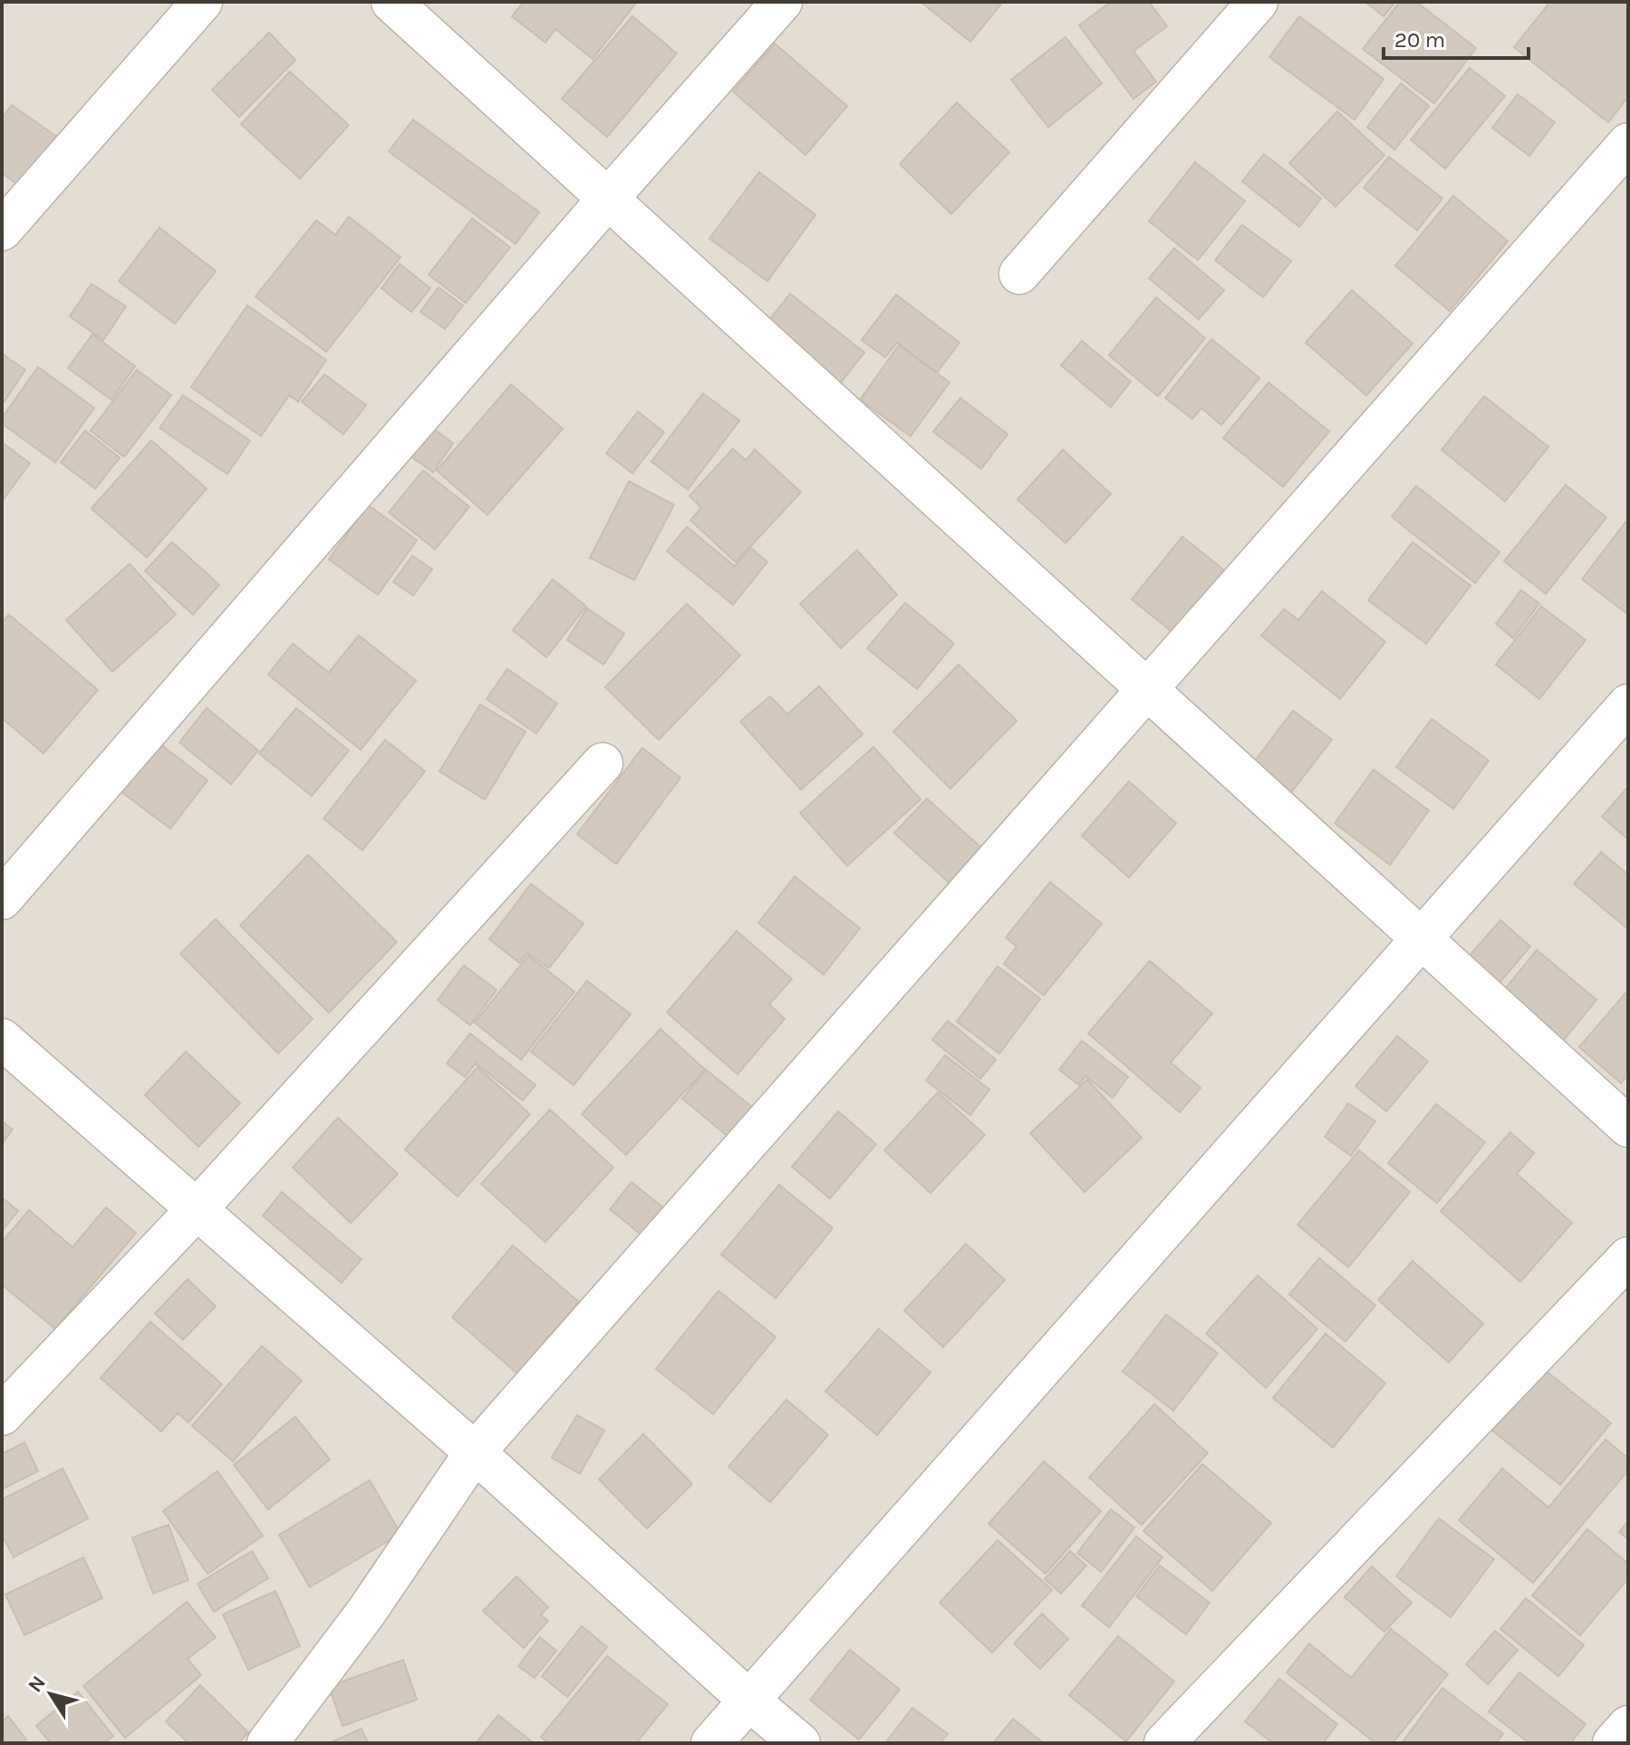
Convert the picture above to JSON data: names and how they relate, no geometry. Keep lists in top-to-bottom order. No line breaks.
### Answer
{"scale_bar":"20 m","north":"top left"}
